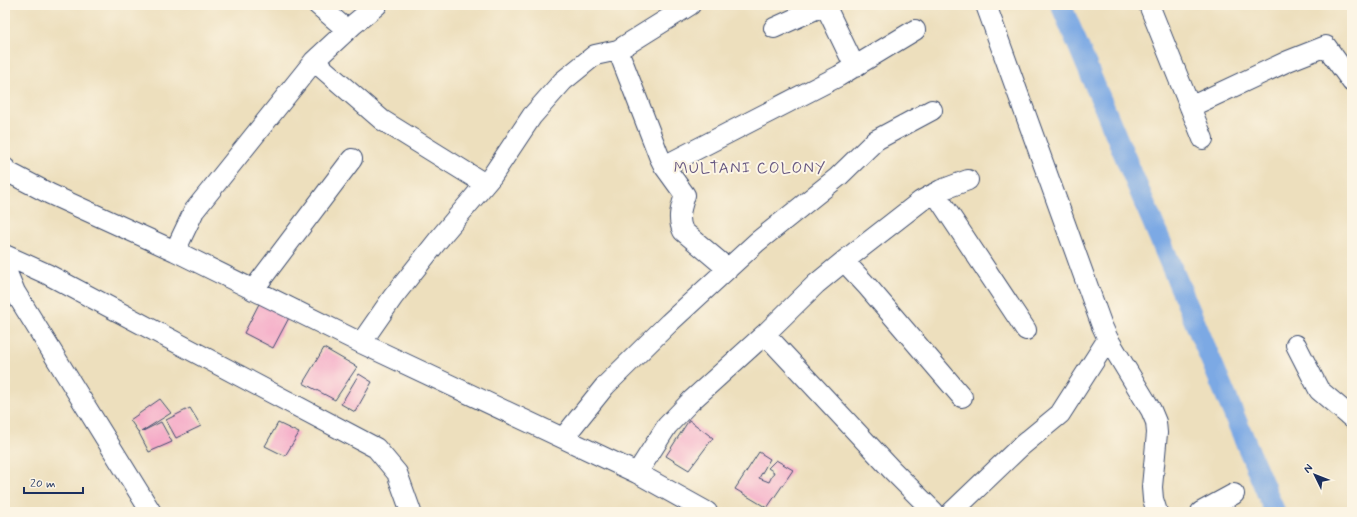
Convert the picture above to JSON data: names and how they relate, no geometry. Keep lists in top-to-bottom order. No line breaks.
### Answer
{"districts":["MULTANI COLONY"],"scale_bar":"20 m","north":"top left"}
